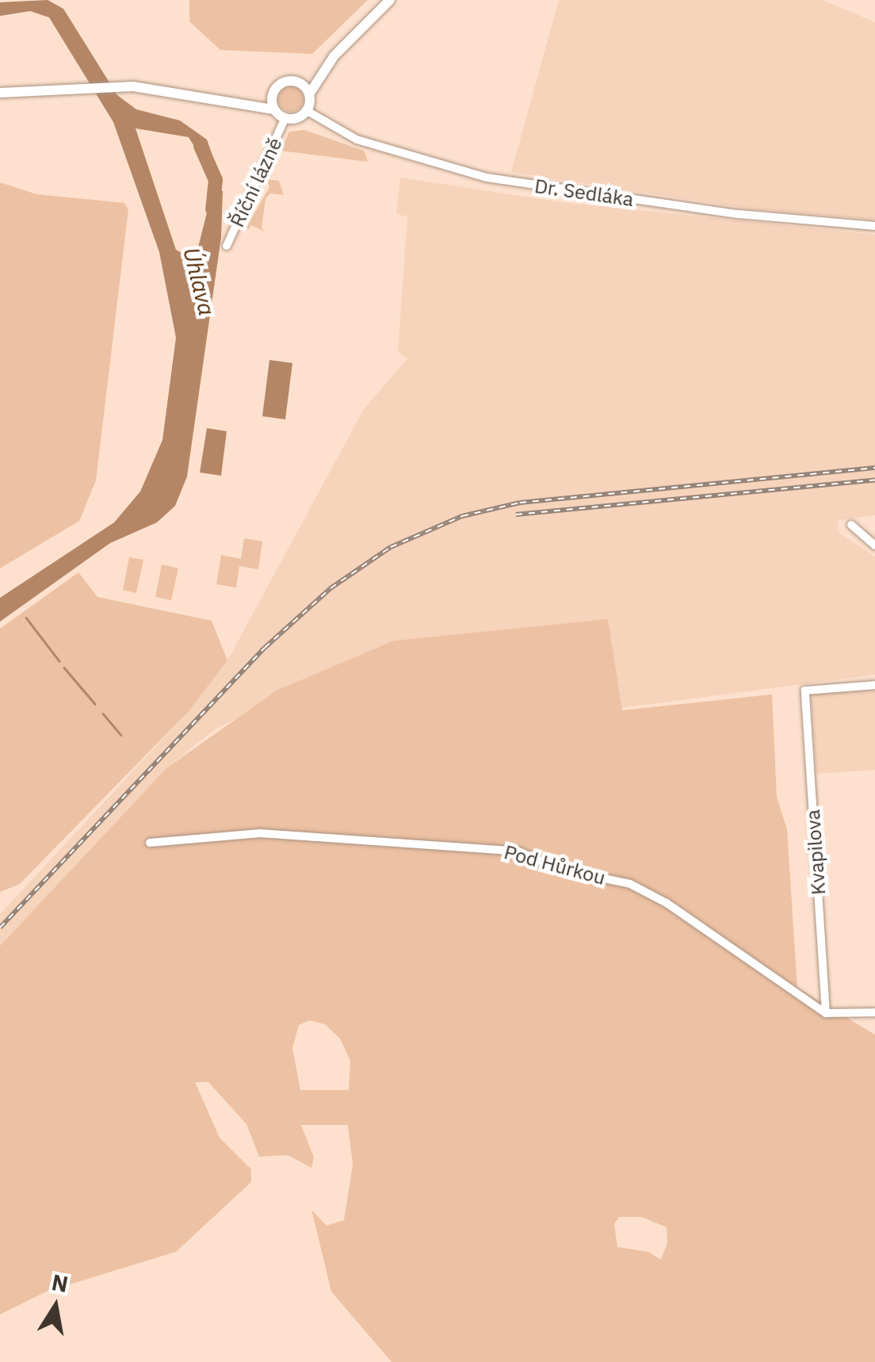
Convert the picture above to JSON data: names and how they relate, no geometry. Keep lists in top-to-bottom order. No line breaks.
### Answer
{"streets":{"street":["Říční lázně","Dr. Sedláka","Kvapilova","Pod Hůrkou"]},"crossings":[["Říční lázně","Dr. Sedláka"],["Kvapilova","Pod Hůrkou"]],"water":["Úhlava"],"north":"top"}
